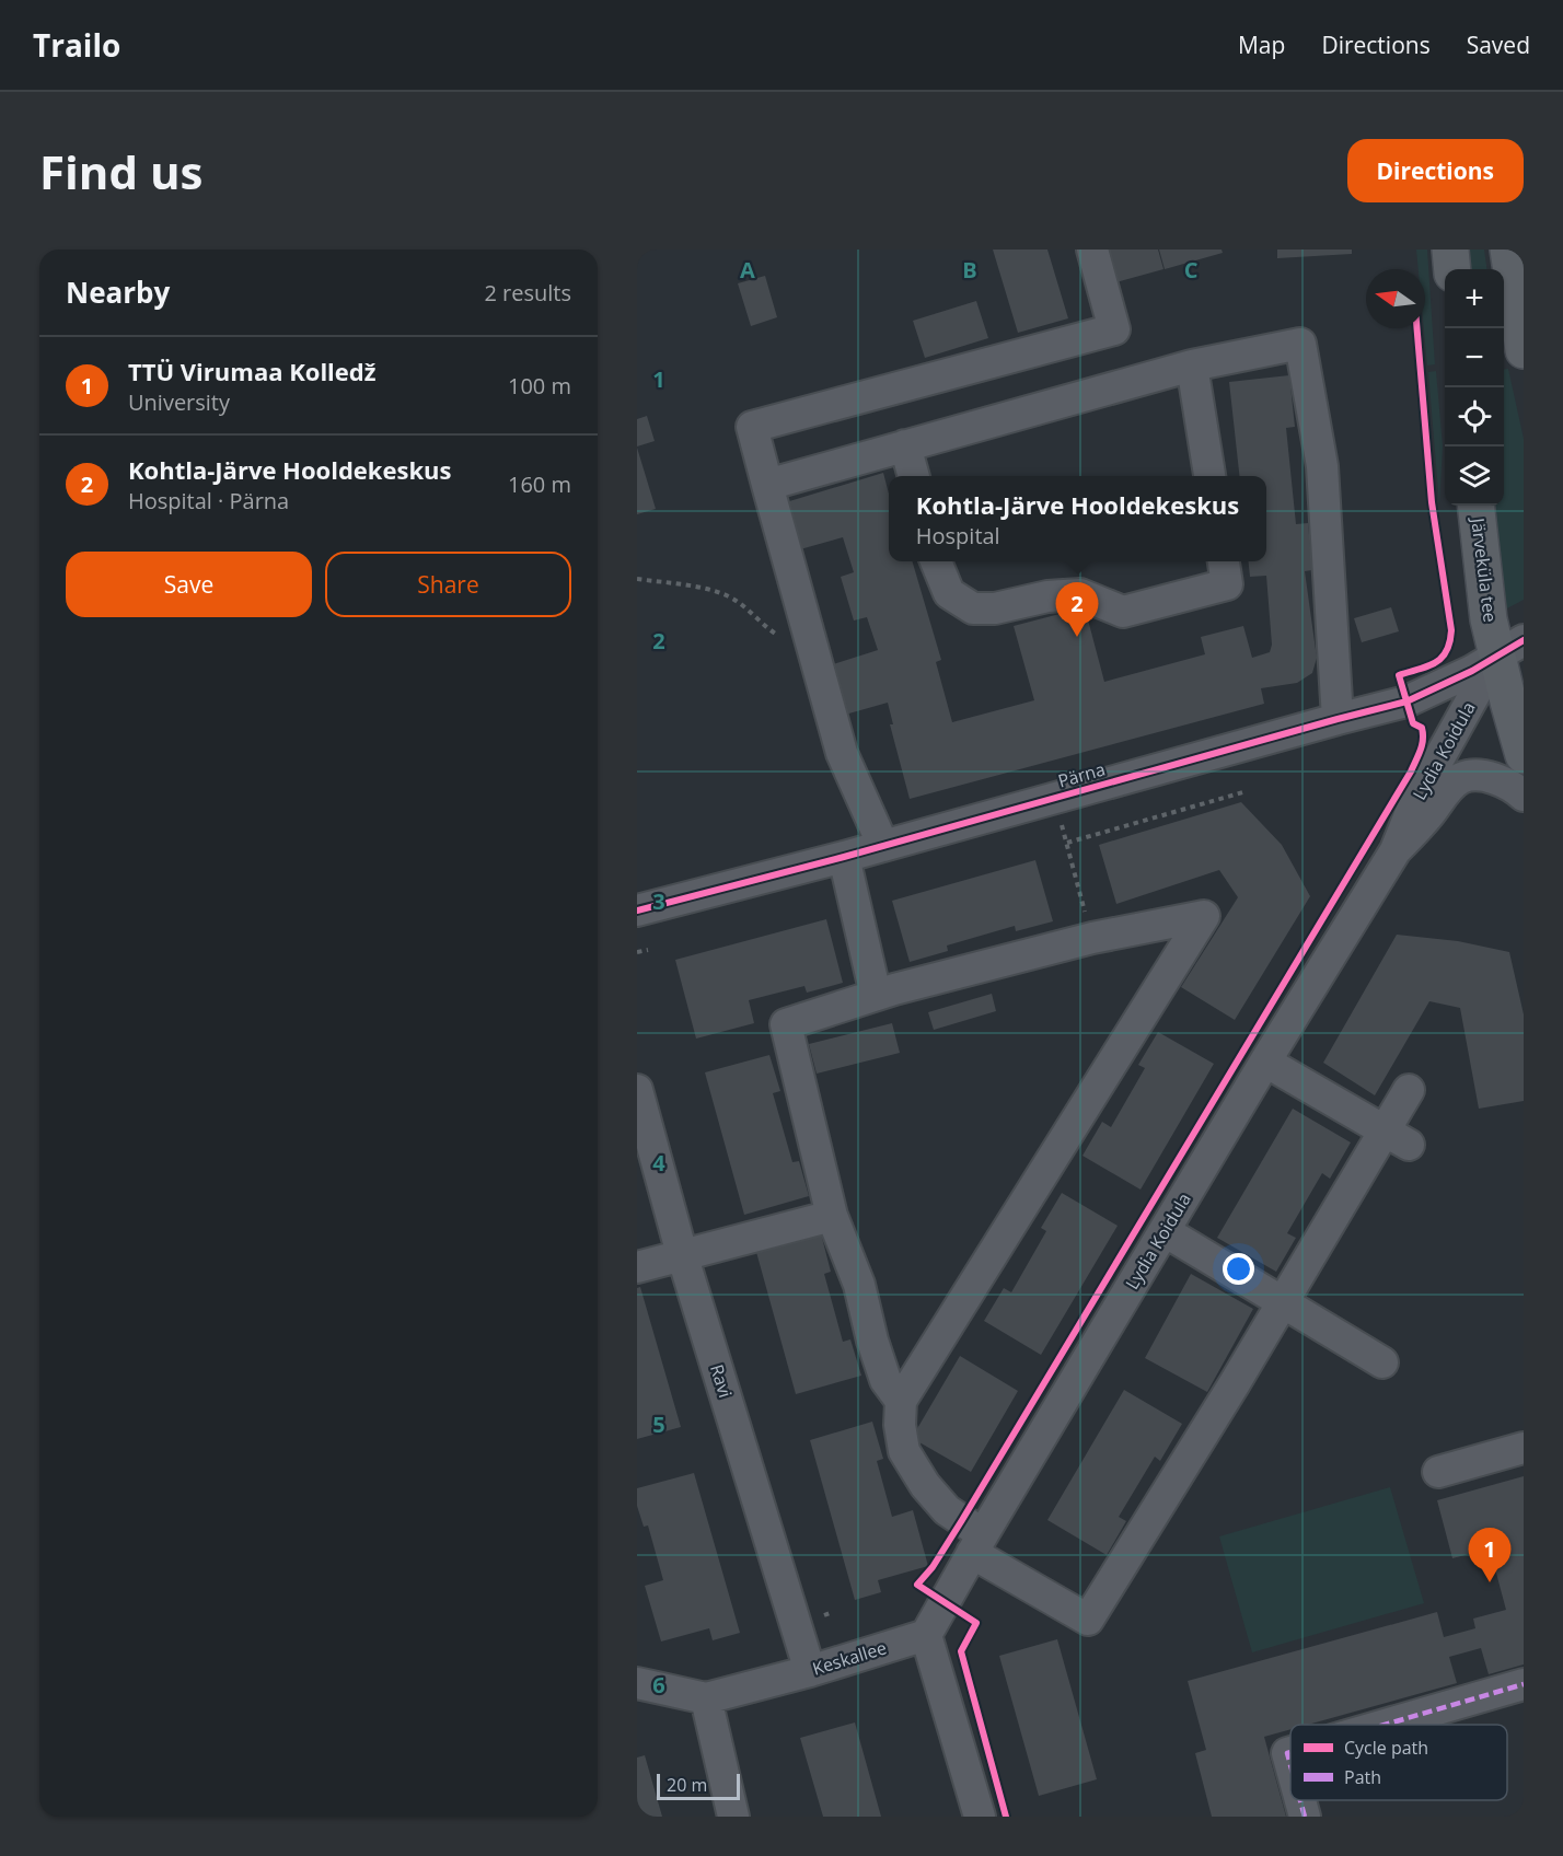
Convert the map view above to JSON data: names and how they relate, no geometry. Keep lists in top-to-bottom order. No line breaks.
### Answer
{"streets":{"main road":["Järveküla tee"],"street":["Lydia Koidula","Pärna","Ravi","Keskallee"]},"crossings":[["Järveküla tee","Lydia Koidula"],["Järveküla tee","Pärna"],["Lydia Koidula","Pärna"],["Lydia Koidula","Keskallee"],["Ravi","Keskallee"]],"legend":["Cycle path","Path"],"scale_bar":"20 m","north":"left","page":{"header":"Trailo","nav":["Map","Directions","Saved"],"buttons":["Directions",["Save","Share"]],"title":"Find us","heading":["Nearby","2 results"],"map_buttons":["+","−"],"list":[{"mark":"1","name":"TTÜ Virumaa Kolledž","note":"University","value":"100 m"},{"mark":"2","name":"Kohtla-Järve Hooldekeskus","note":"Hospital · Pärna","value":"160 m"}],"popup":["Kohtla-Järve Hooldekeskus","Hospital"],"pins":["2","1"],"scale":"20 m"},"grid":{"columns":["A","B","C"],"rows":["1","2","3","4","5","6"]}}
